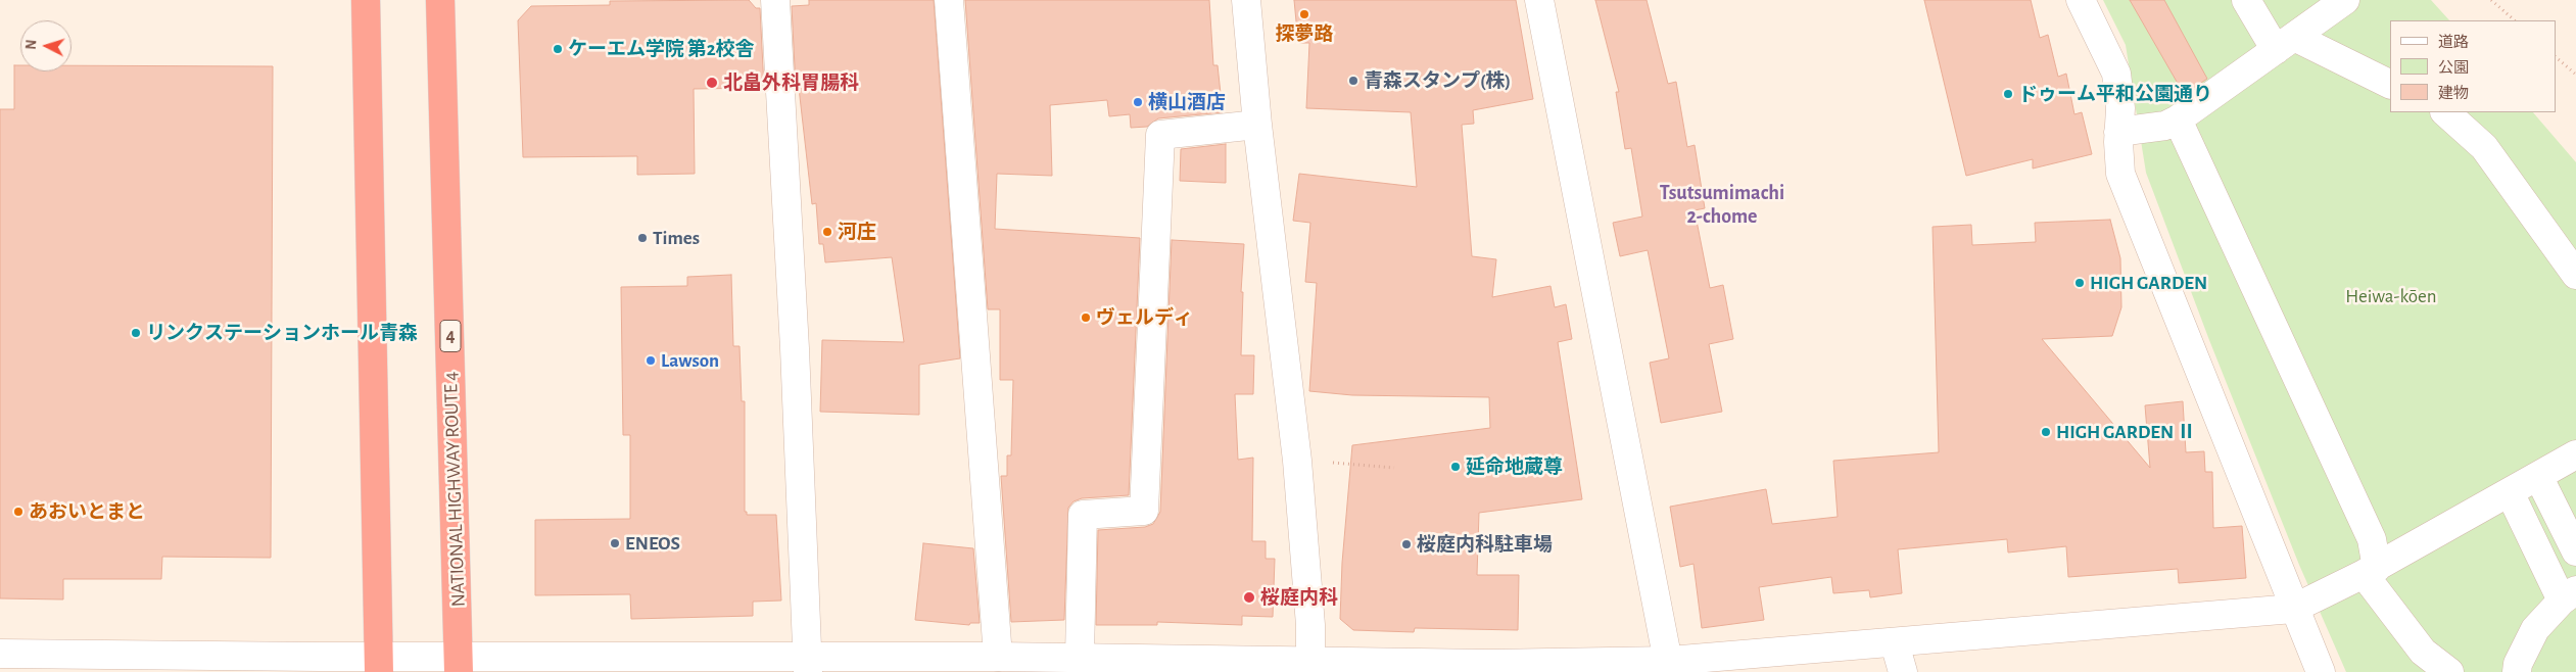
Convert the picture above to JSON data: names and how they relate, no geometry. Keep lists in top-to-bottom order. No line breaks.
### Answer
{"streets":{"highway":["4","NATIONAL HIGHWAY ROUTE 4"]},"districts":["Tsutsumimachi 2-chome"],"parks":["Heiwa-kōen"],"places":["探夢路","ケーエム学院 第2校舎","青森スタンプ(株)","北畠外科胃腸科","ドゥーム平和公園通り","横山酒店","河庄","Times","HIGH GARDEN","ヴェルディ","リンクステーションホール青森","Lawson","HIGH GARDEN Ⅱ","延命地蔵尊","あおいとまと","ENEOS","桜庭内科駐車場","桜庭内科"],"legend":["道路","公園","建物"],"north":"left"}
